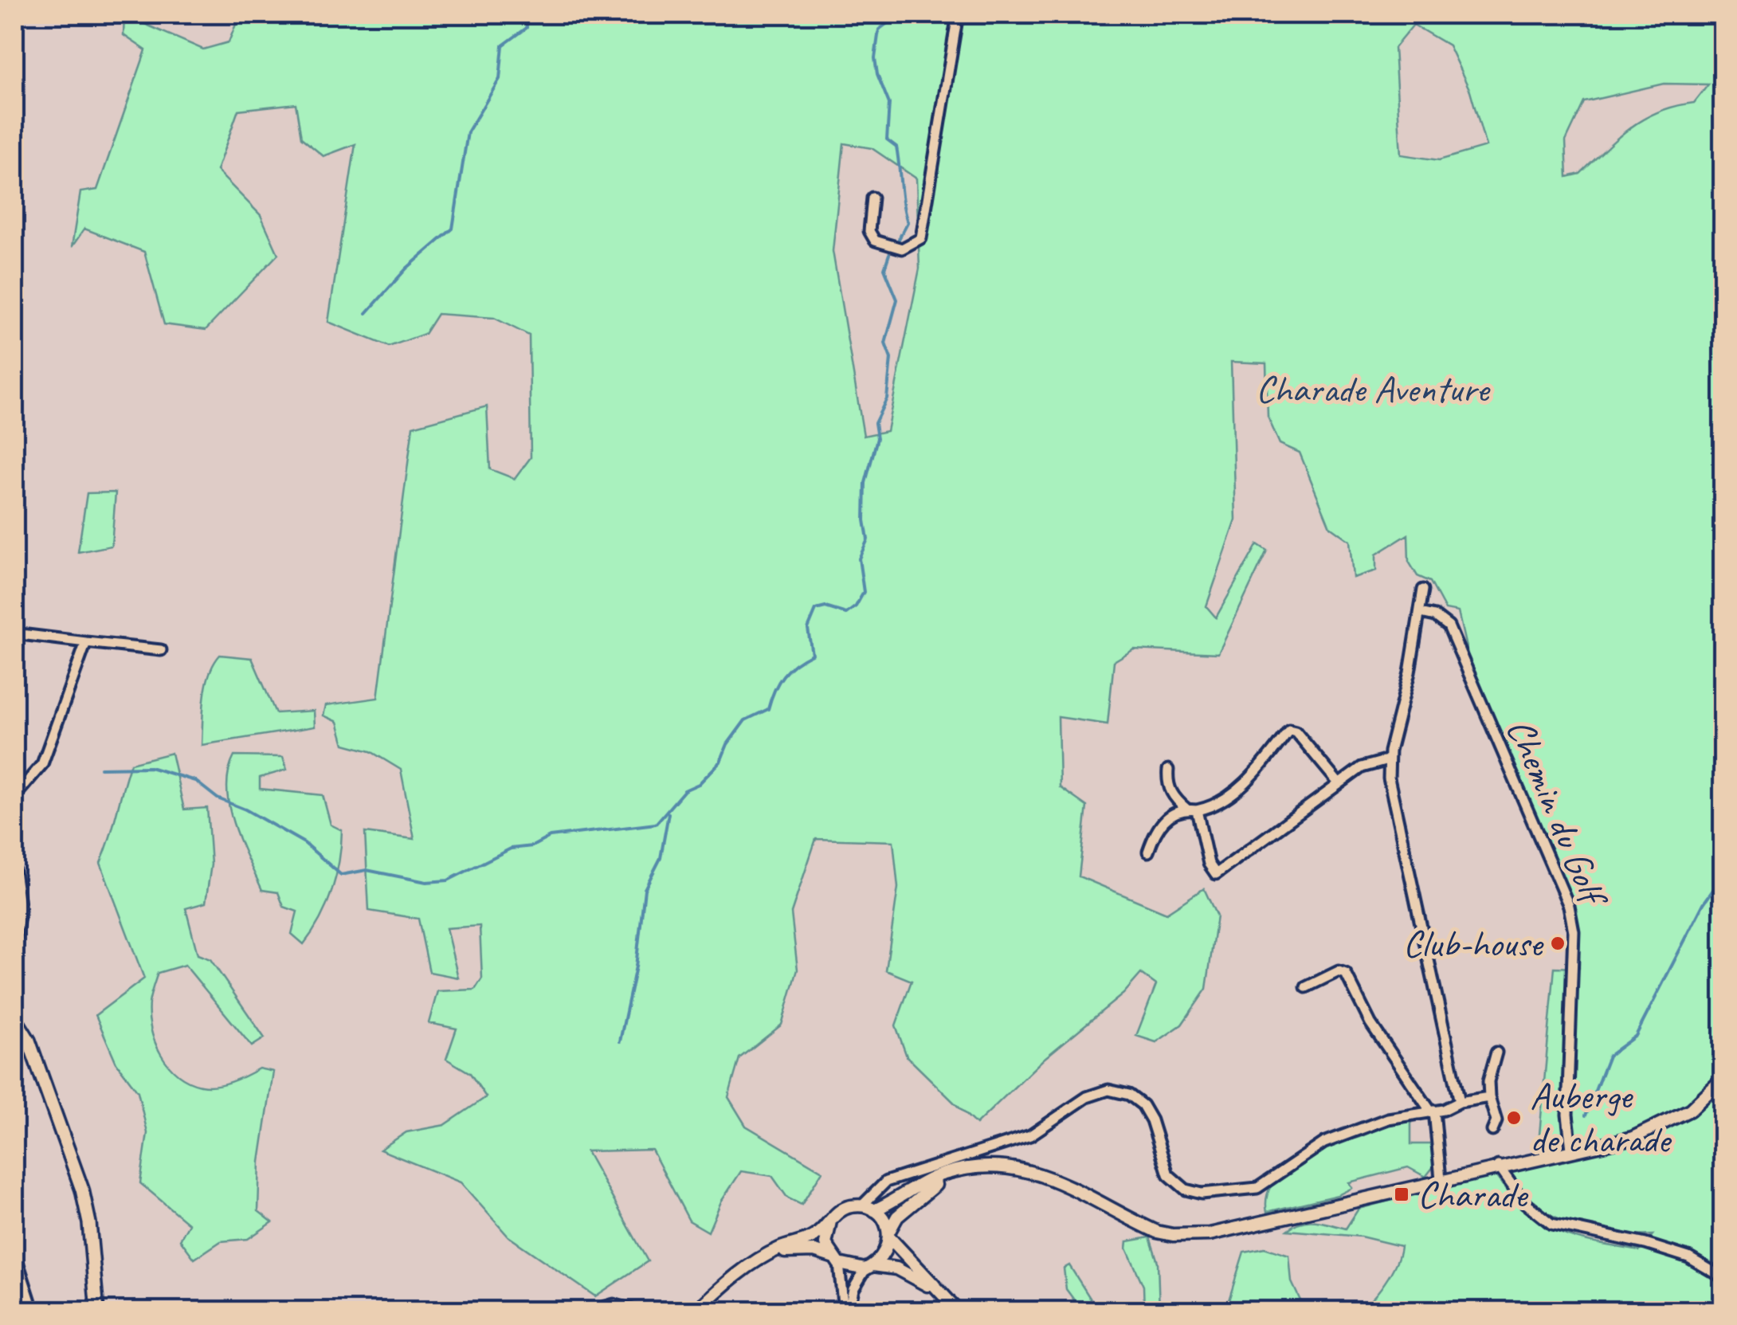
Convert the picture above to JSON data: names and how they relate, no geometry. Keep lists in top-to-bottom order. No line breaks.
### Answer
{"streets":{"street":["Chemin du Golf"]},"parks":["Charade Aventure"],"places":{"other":["Club-house","Auberge de charade"],"transit":["Charade"]}}
